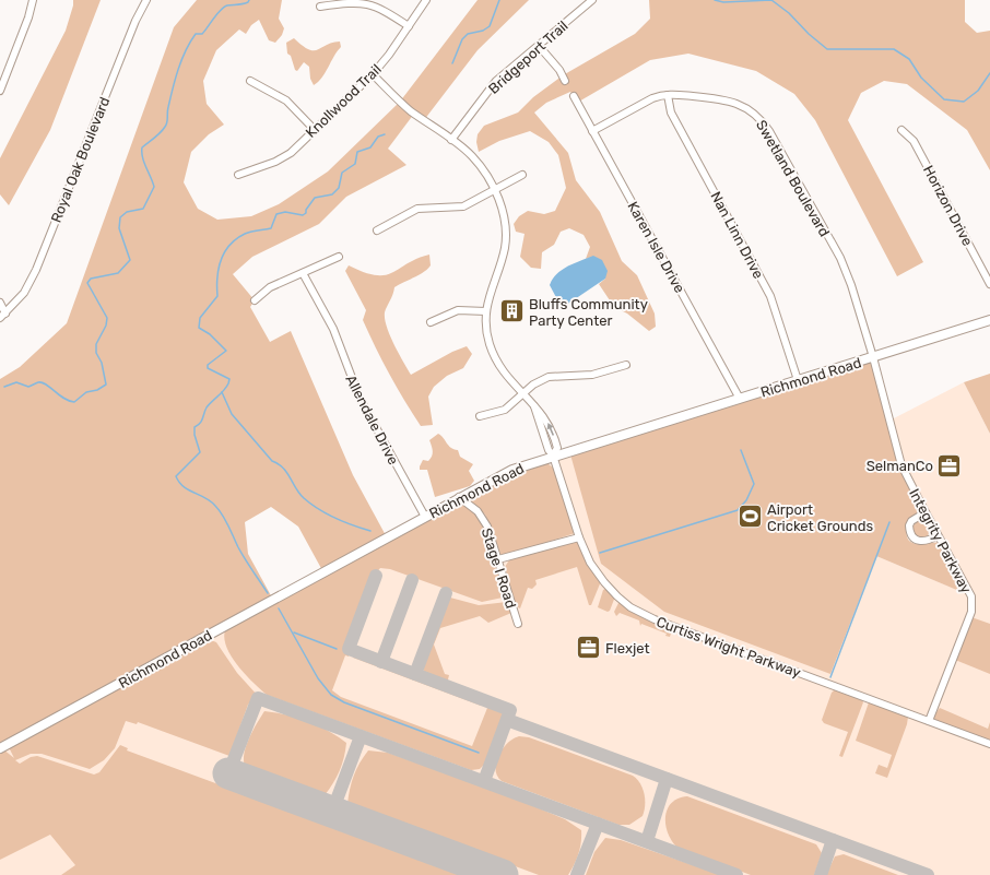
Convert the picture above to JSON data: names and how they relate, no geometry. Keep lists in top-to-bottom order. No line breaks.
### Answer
{"streets":{"main road":["Richmond Road"],"street":["Bridgeport Trail","Knollwood Trail","Royal Oak Boulevard","Swetland Boulevard","Horizon Drive","Nan Linn Drive","Karen Isle Drive","Allendale Drive","Integrity Parkway","Stage I Road","Curtiss Wright Parkway"]},"crossings":[["Bridgeport Trail","Curtiss Wright Parkway"],["Knollwood Trail","Curtiss Wright Parkway"],["Swetland Boulevard","Nan Linn Drive"],["Swetland Boulevard","Karen Isle Drive"],["Swetland Boulevard","Richmond Road"],["Swetland Boulevard","Integrity Parkway"],["Nan Linn Drive","Richmond Road"],["Karen Isle Drive","Richmond Road"],["Richmond Road","Allendale Drive"],["Richmond Road","Integrity Parkway"],["Richmond Road","Stage I Road"],["Richmond Road","Curtiss Wright Parkway"],["Integrity Parkway","Curtiss Wright Parkway"]],"places":{"building":["Bluffs Community Party Center"],"office":["SelmanCo","Flexjet"],"sports":["Airport Cricket Grounds"]}}
